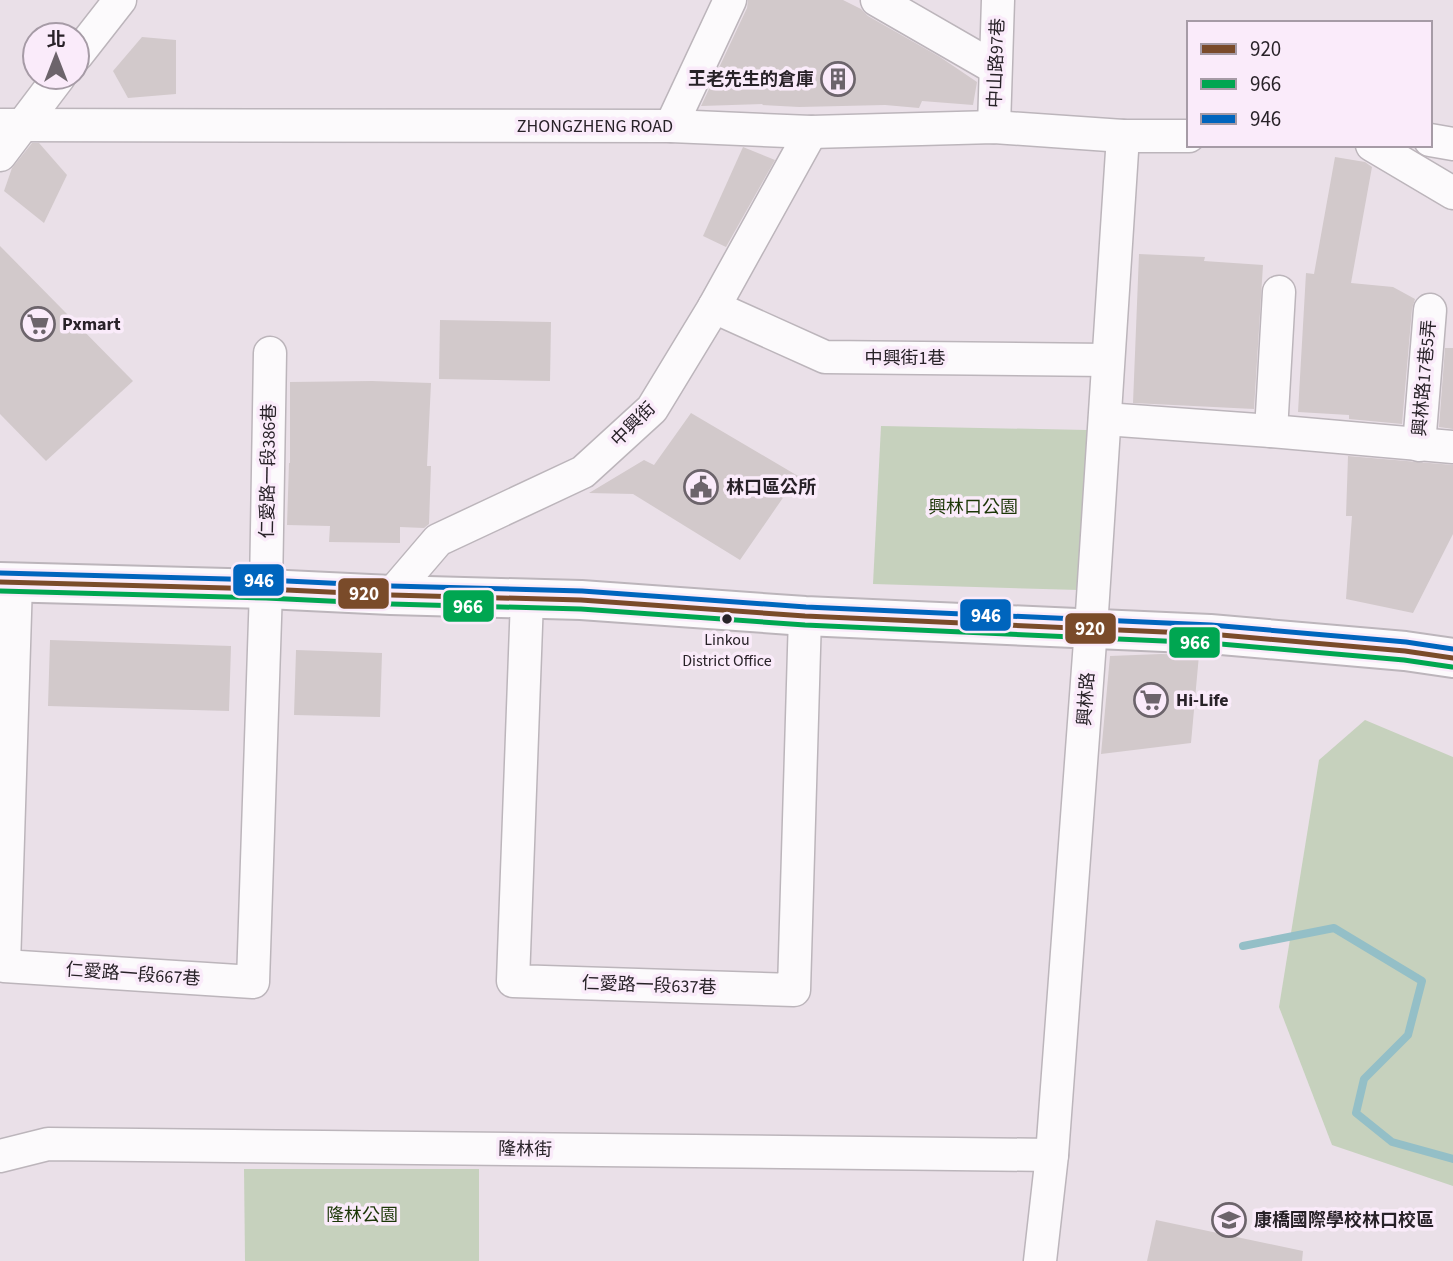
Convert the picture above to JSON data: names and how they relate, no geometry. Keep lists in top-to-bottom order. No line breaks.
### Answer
{"streets":{"street":["中山路97巷","ZHONGZHENG ROAD","中興街1巷","興林路17巷5弄","中興街","仁愛路一段386巷","興林路","仁愛路一段667巷","仁愛路一段637巷","隆林街"]},"crossings":[["中山路97巷","ZHONGZHENG ROAD"],["ZHONGZHENG ROAD","中興街"],["ZHONGZHENG ROAD","興林路"],["中興街1巷","中興街"],["中興街1巷","興林路"],["仁愛路一段386巷","仁愛路一段667巷"],["興林路","隆林街"]],"parks":["興林口公園","隆林公園"],"places":{"building":["王老先生的倉庫"],"supermarket":["Pxmart","Hi-Life"],"public building":["林口區公所"],"other":["Linkou District Office"],"school or university":["康橋國際學校林口校區"]},"lines":["transit line 946","transit line 920","transit line 966"],"legend":["920","966","946"],"north":"top"}
